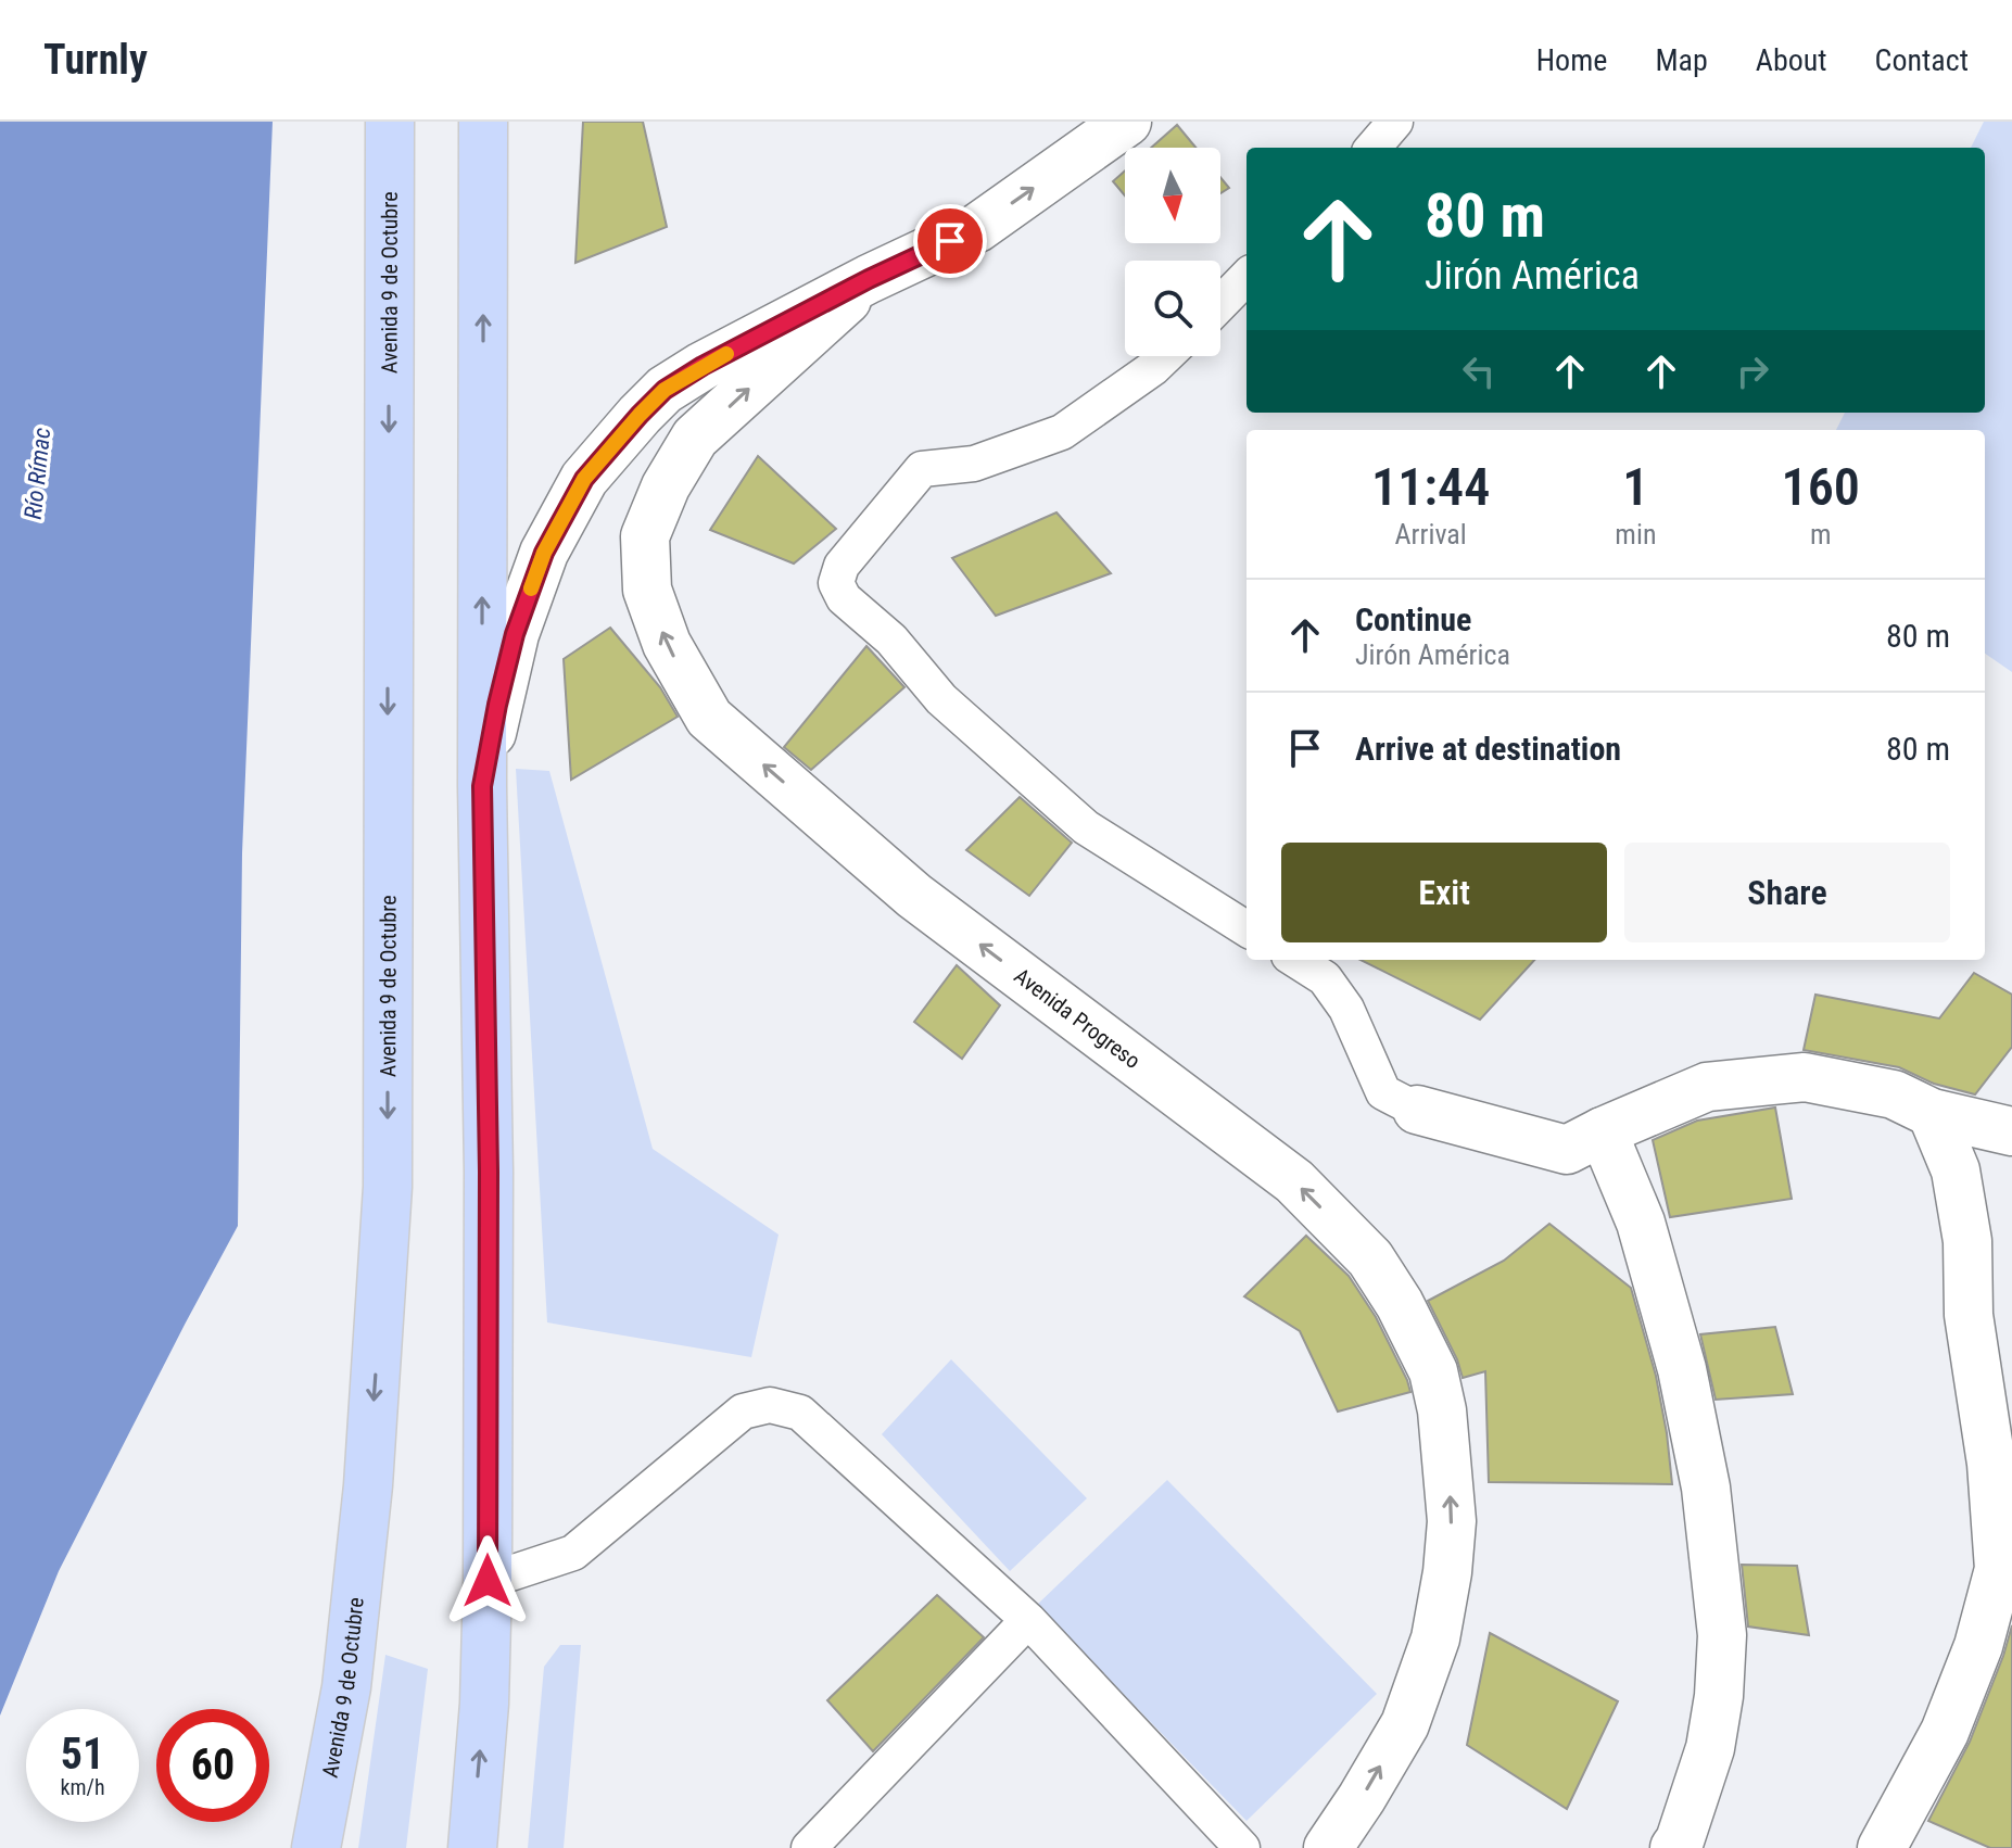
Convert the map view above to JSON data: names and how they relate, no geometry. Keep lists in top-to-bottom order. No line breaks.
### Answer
{"streets":{"main road":["Avenida 9 de Octubre"],"street":["Avenida Progreso"]},"water":["Río Rímac"],"north":"bottom","page":{"header":"Turnly","nav":["Home","Map","About","Contact"],"turn":["80 m","Jirón América"],"eta":["11:44","Arrival","1","min","160","m"],"list":[{"name":"Continue","note":"Jirón América","value":"80 m"},{"name":"Arrive at destination","value":"80 m"}],"buttons":["Exit","Share"],"speed":"51 km/h","limit":"60"}}
